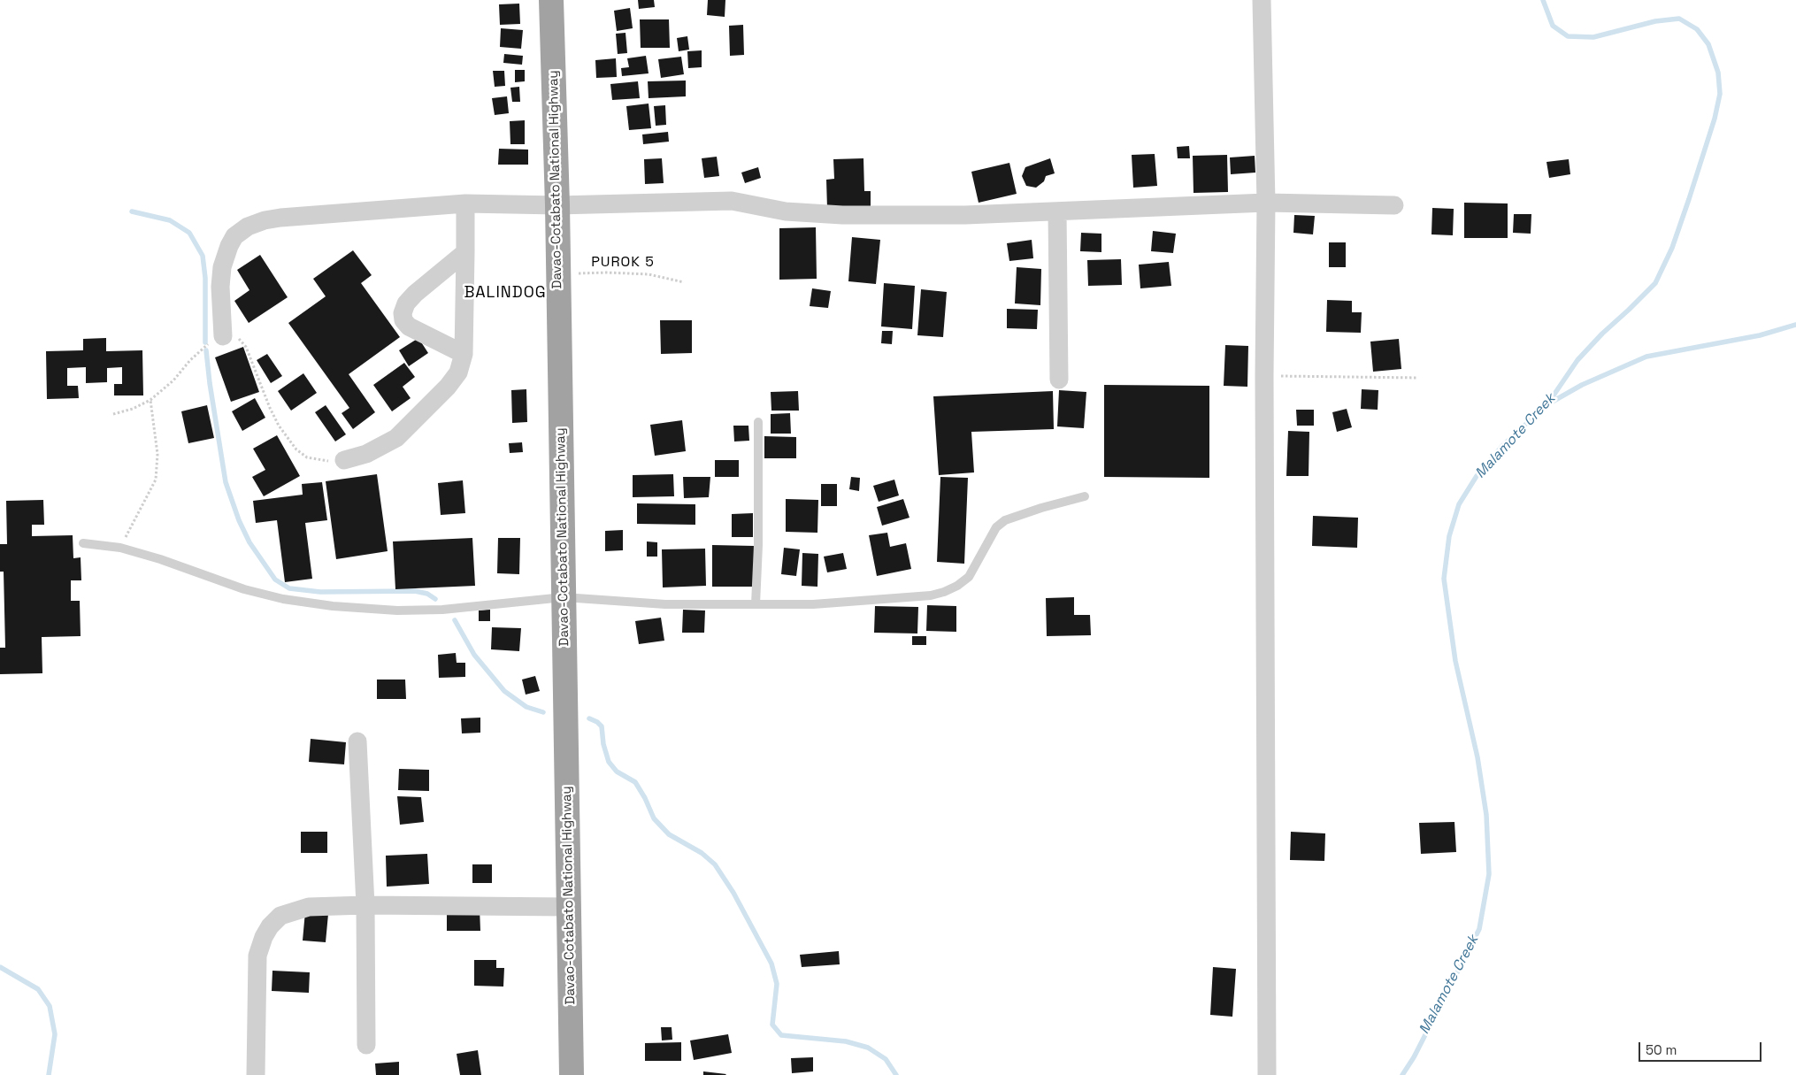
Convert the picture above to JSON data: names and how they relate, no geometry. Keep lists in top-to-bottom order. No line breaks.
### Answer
{"streets":{"highway":["Davao-Cotabato National Highway"]},"districts":["PUROK 5","BALINDOG"],"water":["Malamote Creek"],"scale_bar":"50 m"}
